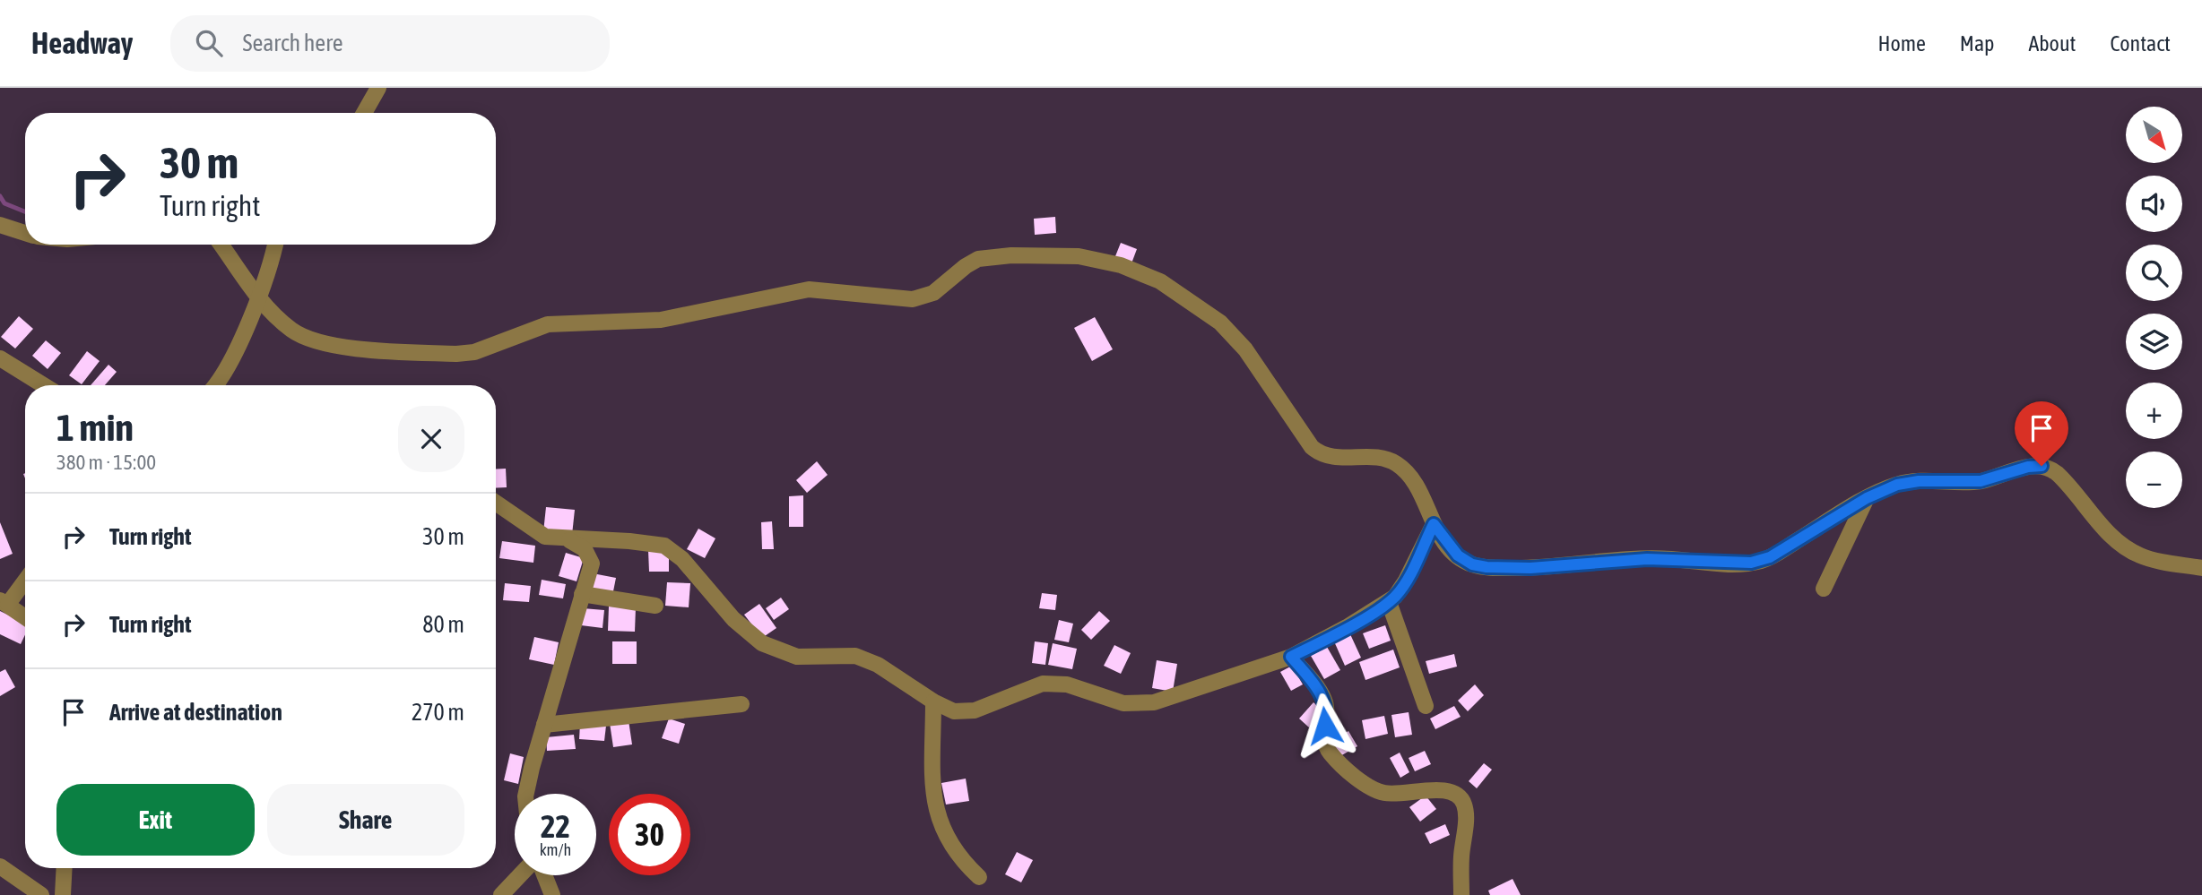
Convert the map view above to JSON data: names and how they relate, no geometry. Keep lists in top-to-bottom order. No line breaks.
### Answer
{"north":"bottom right","page":{"header":"Headway","search":"Search here","nav":["Home","Map","About","Contact"],"map_buttons":["+","−"],"turn":["30 m","Turn right"],"heading":["1 min","380 m · 15:00"],"list":[{"name":"Turn right","value":"30 m"},{"name":"Turn right","value":"80 m"},{"name":"Arrive at destination","value":"270 m"}],"buttons":["Exit","Share"],"speed":"22 km/h","limit":"30"}}
